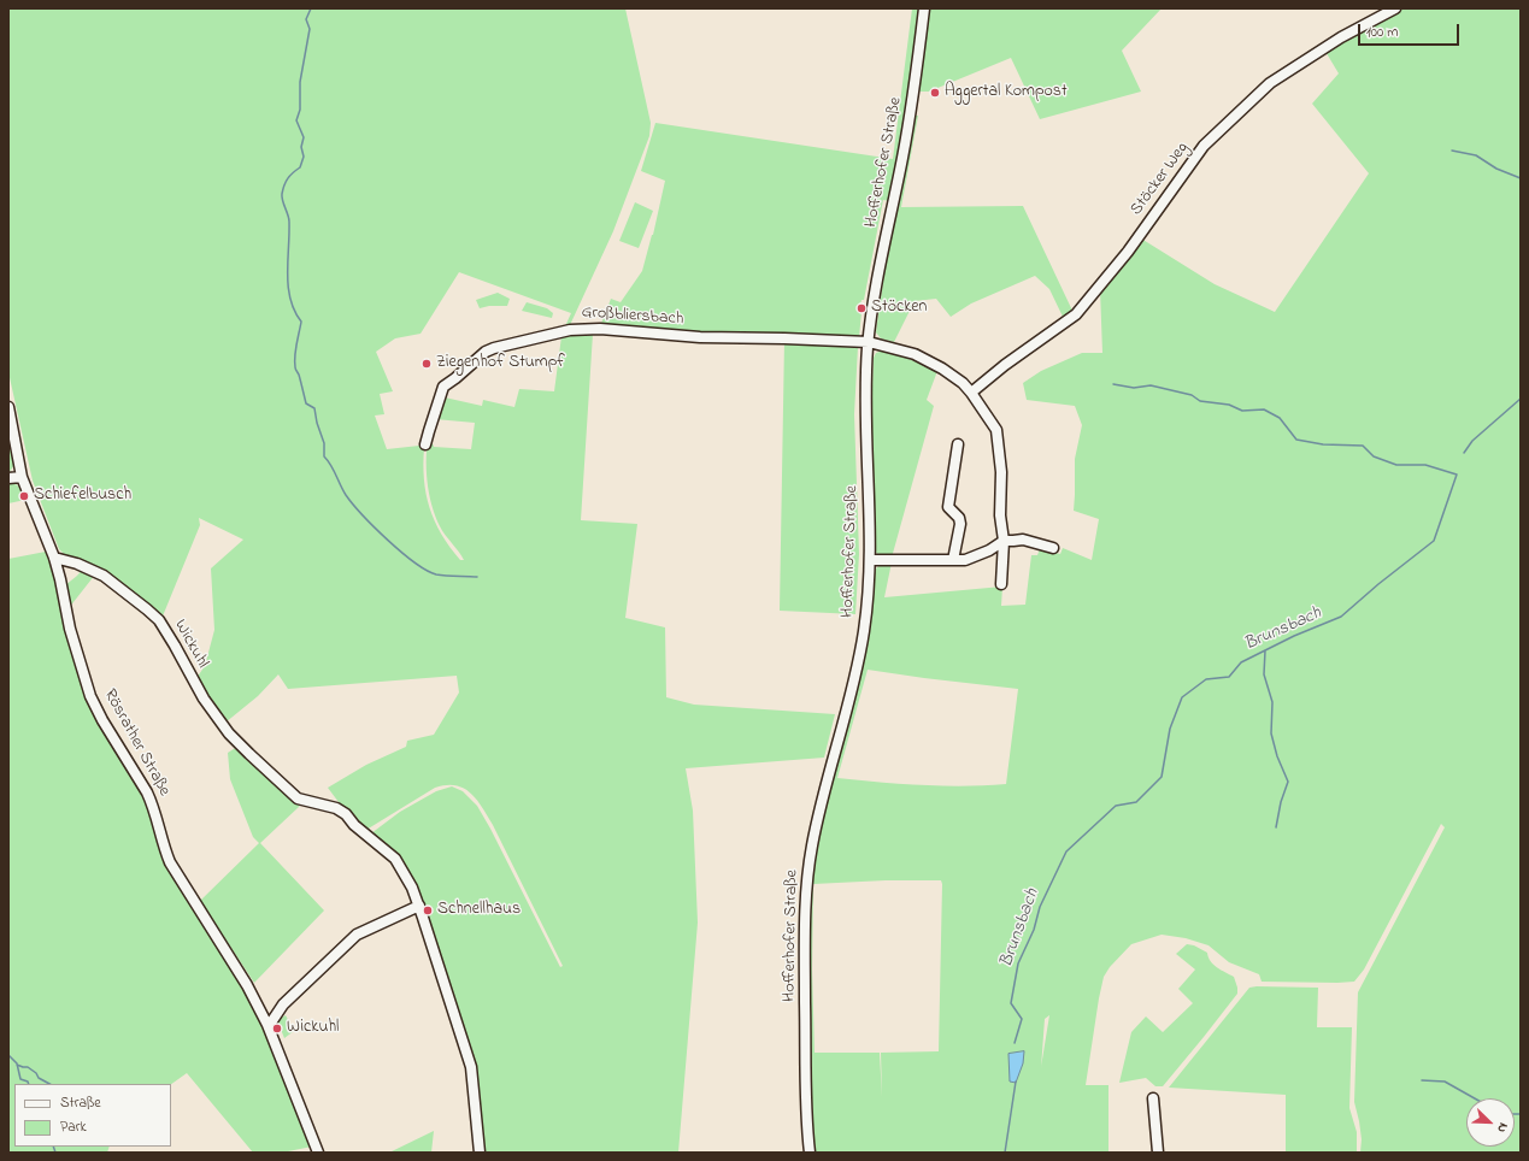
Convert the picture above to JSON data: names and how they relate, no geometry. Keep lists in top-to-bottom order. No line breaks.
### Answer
{"streets":{"street":["Hofferhofer Straße","Stöcker Weg","Großbliersbach","Wickuhl","Rösrather Straße"]},"crossings":[["Hofferhofer Straße","Großbliersbach"],["Wickuhl","Rösrather Straße"]],"water":["Brunsbach"],"places":["Aggertal Kompost","Stöcken","Ziegenhof Stumpf","Schiefelbusch","Schnellhaus","Wickuhl"],"legend":["Straße","Park"],"scale_bar":"100 m","north":"bottom right"}
